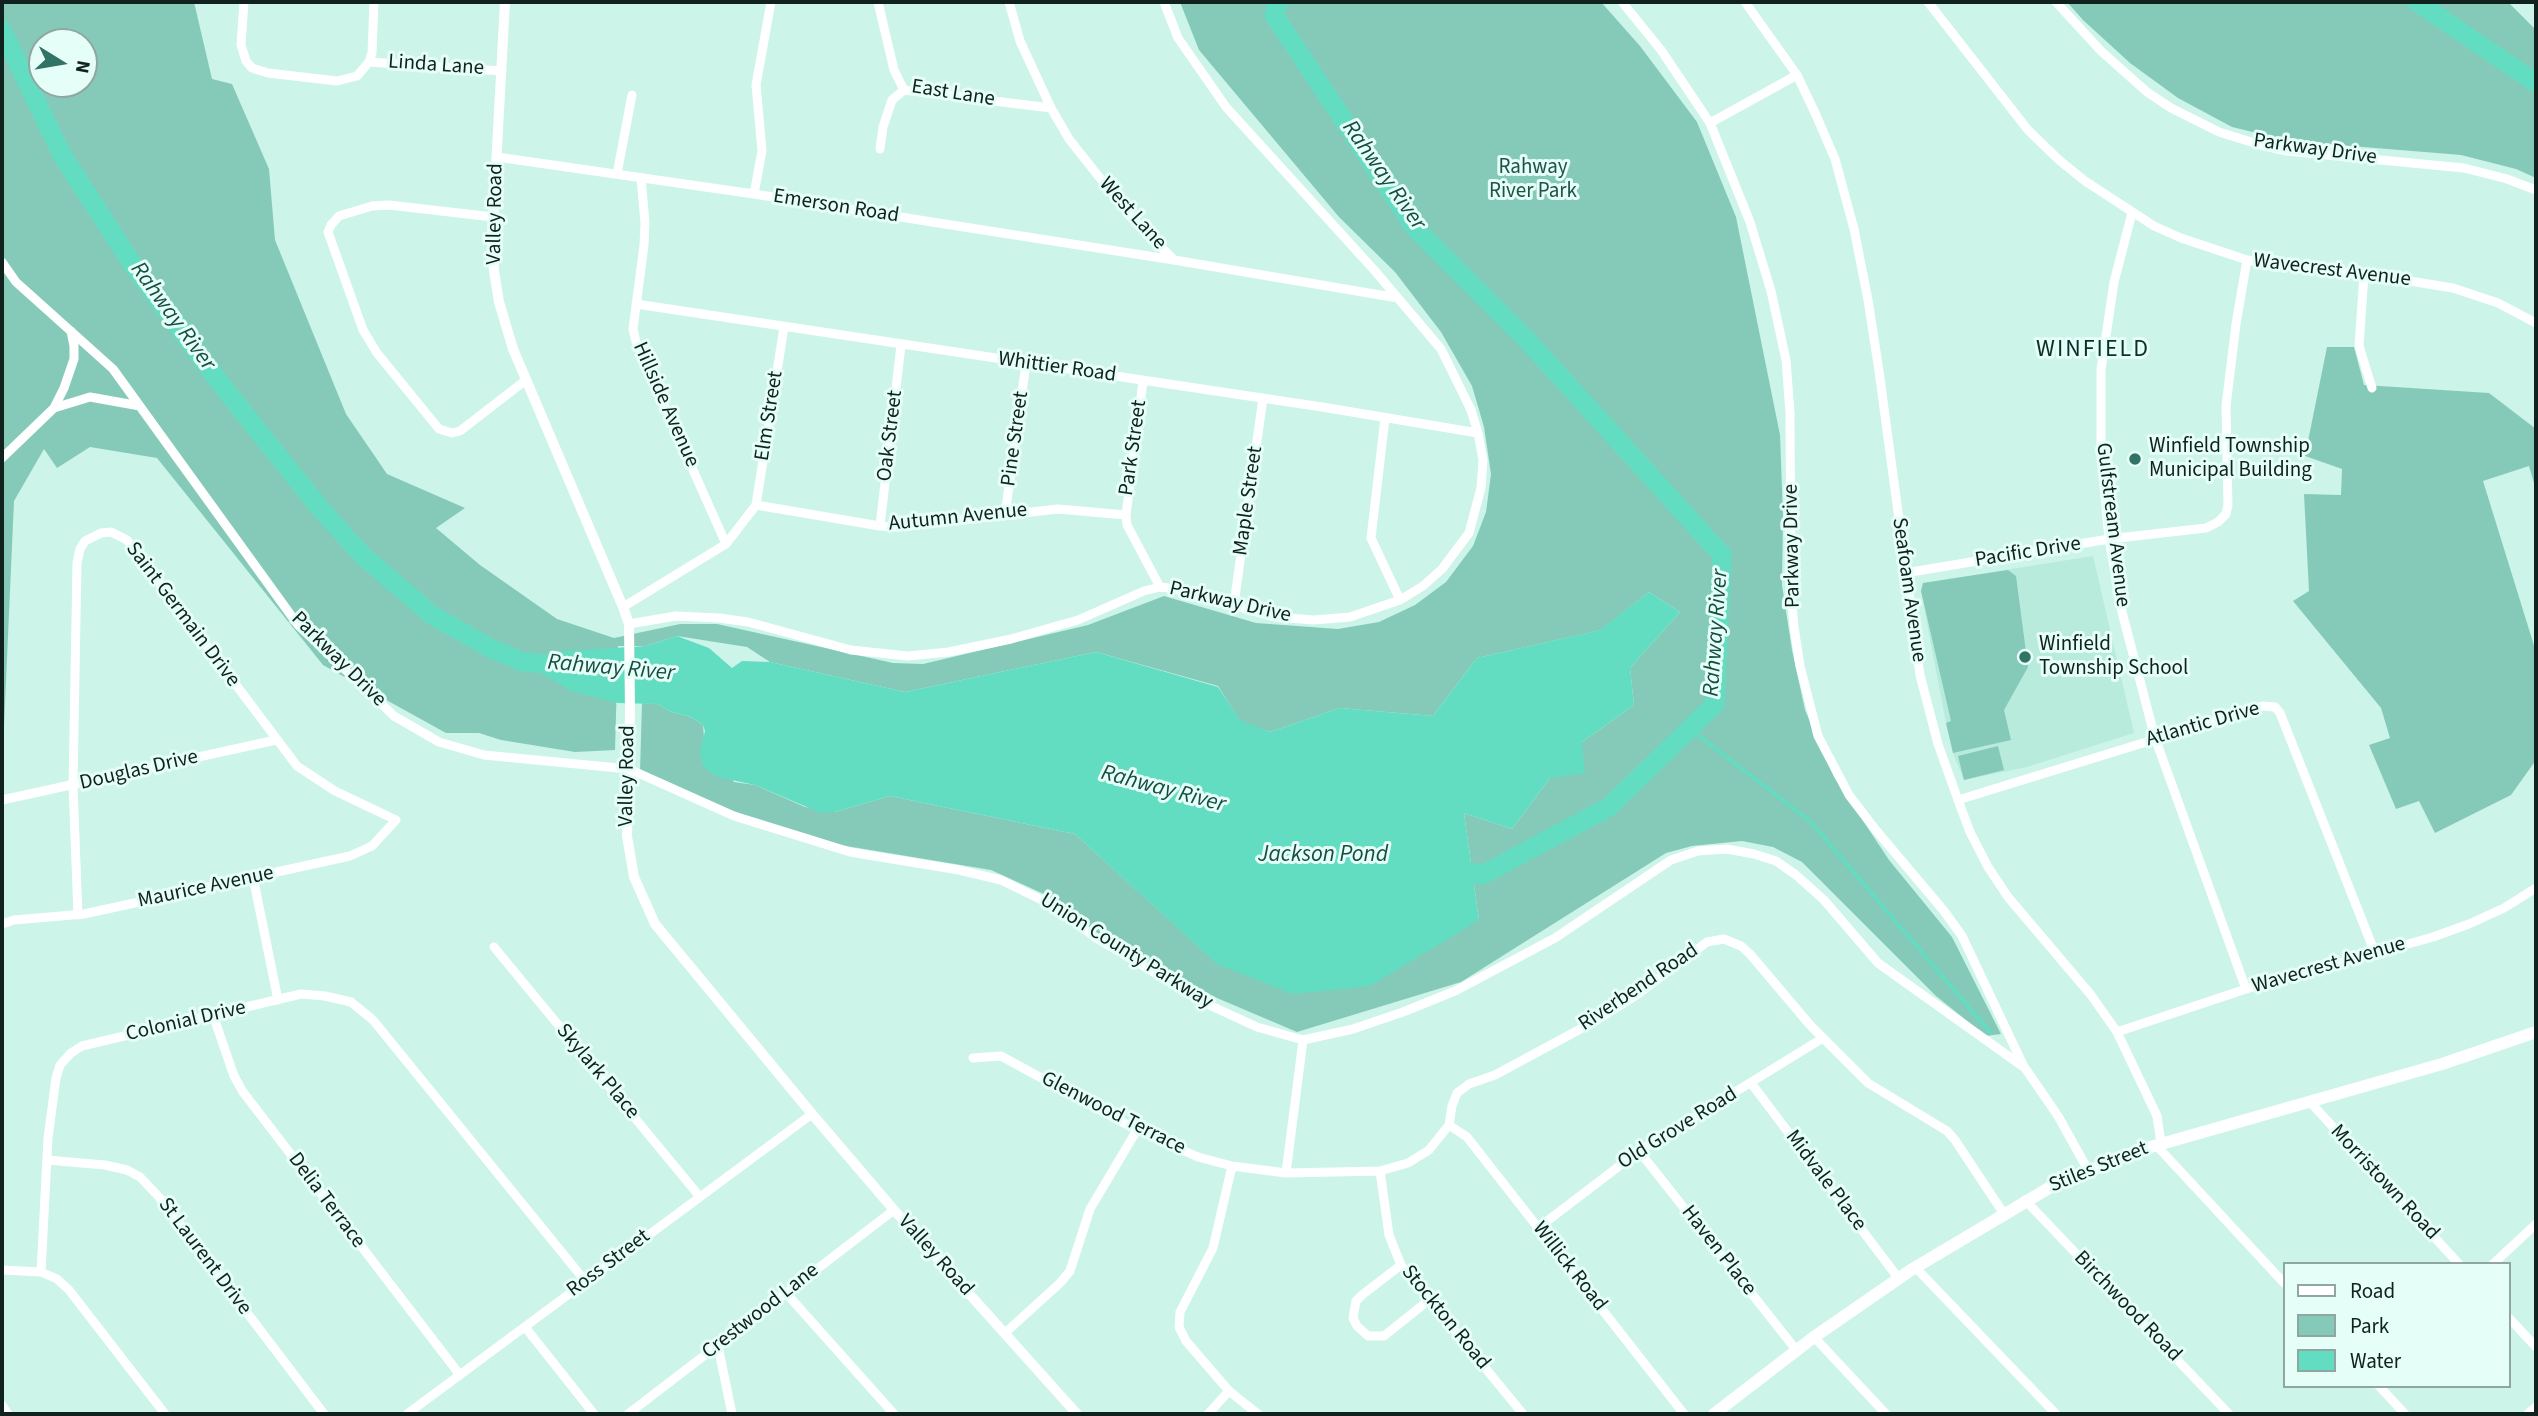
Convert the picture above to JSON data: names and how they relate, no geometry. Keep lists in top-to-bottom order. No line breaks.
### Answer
{"streets":{"main road":["Stiles Street"],"street":["Linda Lane","East Lane","Parkway Drive","Emerson Road","Valley Road","West Lane","Wavecrest Avenue","Whittier Road","Hillside Avenue","Elm Street","Oak Street","Pine Street","Park Street","Maple Street","Autumn Avenue","Gulfstream Avenue","Pacific Drive","Seafoam Avenue","Saint Germain Drive","Atlantic Drive","Douglas Drive","Maurice Avenue","Union County Parkway","Riverbend Road","Colonial Drive","Skylark Place","Glenwood Terrace","Old Grove Road","Midvale Place","Morristown Road","Delia Terrace","Haven Place","St Laurent Drive","Ross Street","Willick Road","Birchwood Road","Crestwood Lane","Stockton Road"]},"crossings":[["Linda Lane","Valley Road"],["East Lane","West Lane"],["Parkway Drive","Valley Road"],["Parkway Drive","West Lane"],["Parkway Drive","Whittier Road"],["Parkway Drive","Maple Street"],["Parkway Drive","Union County Parkway"],["Emerson Road","Valley Road"],["Emerson Road","West Lane"],["Emerson Road","Hillside Avenue"],["Valley Road","Union County Parkway"],["Valley Road","Ross Street"],["Valley Road","Crestwood Lane"],["Wavecrest Avenue","Gulfstream Avenue"],["Wavecrest Avenue","Pacific Drive"],["Wavecrest Avenue","Seafoam Avenue"],["Wavecrest Avenue","Atlantic Drive"],["Whittier Road","Hillside Avenue"],["Whittier Road","Elm Street"],["Whittier Road","Oak Street"],["Whittier Road","Pine Street"],["Whittier Road","Park Street"],["Whittier Road","Maple Street"],["Elm Street","Autumn Avenue"],["Oak Street","Autumn Avenue"],["Pine Street","Autumn Avenue"],["Park Street","Autumn Avenue"],["Gulfstream Avenue","Pacific Drive"],["Gulfstream Avenue","Atlantic Drive"],["Pacific Drive","Seafoam Avenue"],["Seafoam Avenue","Atlantic Drive"],["Seafoam Avenue","Stiles Street"],["Saint Germain Drive","Douglas Drive"],["Saint Germain Drive","Maurice Avenue"],["Union County Parkway","Stiles Street"],["Riverbend Road","Glenwood Terrace"],["Riverbend Road","Old Grove Road"],["Riverbend Road","Stiles Street"],["Riverbend Road","Willick Road"],["Riverbend Road","Stockton Road"],["Colonial Drive","Delia Terrace"],["Colonial Drive","St Laurent Drive"],["Colonial Drive","Ross Street"],["Skylark Place","Ross Street"],["Glenwood Terrace","Stockton Road"],["Old Grove Road","Midvale Place"],["Old Grove Road","Haven Place"],["Old Grove Road","Willick Road"],["Stiles Street","Midvale Place"],["Stiles Street","Morristown Road"],["Stiles Street","Haven Place"],["Stiles Street","Birchwood Road"],["Delia Terrace","Ross Street"]],"districts":["WINFIELD"],"water":["Rahway River","Jackson Pond"],"parks":["Rahway River Park"],"places":["Winfield Township Municipal Building","Winfield Township School"],"legend":["Road","Park","Water"],"north":"right"}
